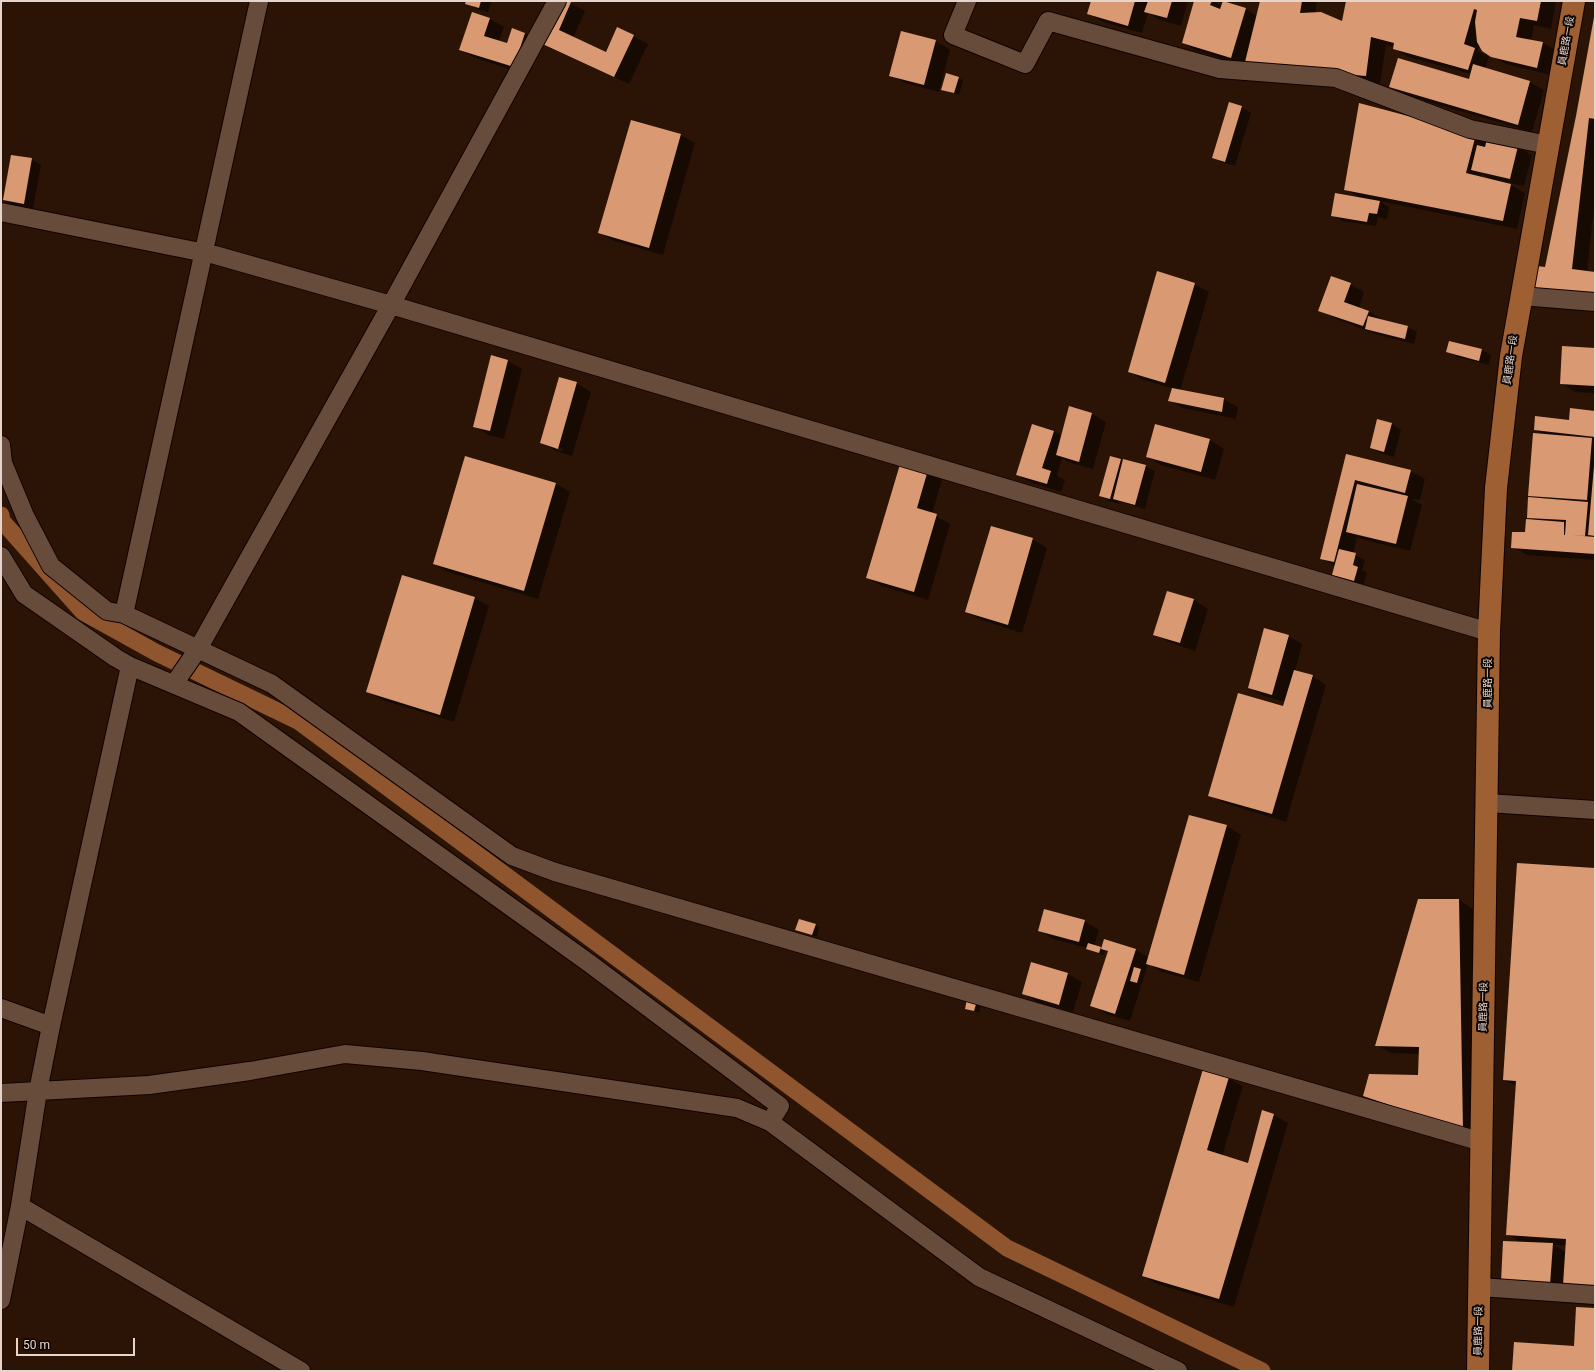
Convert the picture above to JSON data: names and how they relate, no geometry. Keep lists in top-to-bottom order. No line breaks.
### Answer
{"streets":{"main road":["員鹿路一段"]},"scale_bar":"50 m"}
